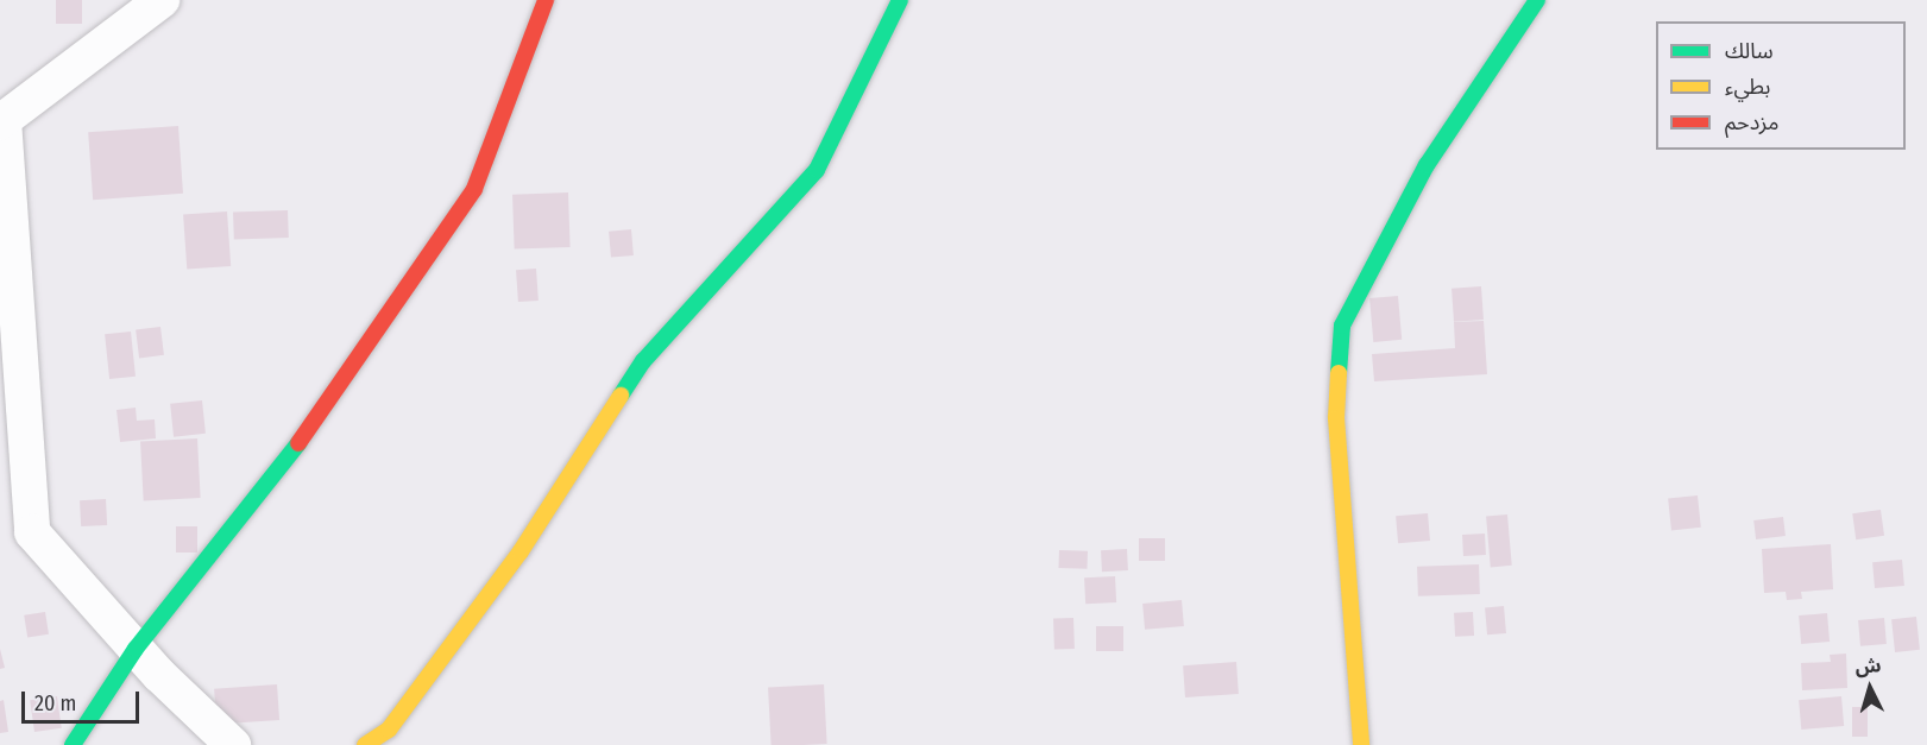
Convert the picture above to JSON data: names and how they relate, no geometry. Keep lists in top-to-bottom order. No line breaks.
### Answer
{"legend":["سالك","بطيء","مزدحم"],"scale_bar":"20 m","north":"top"}
